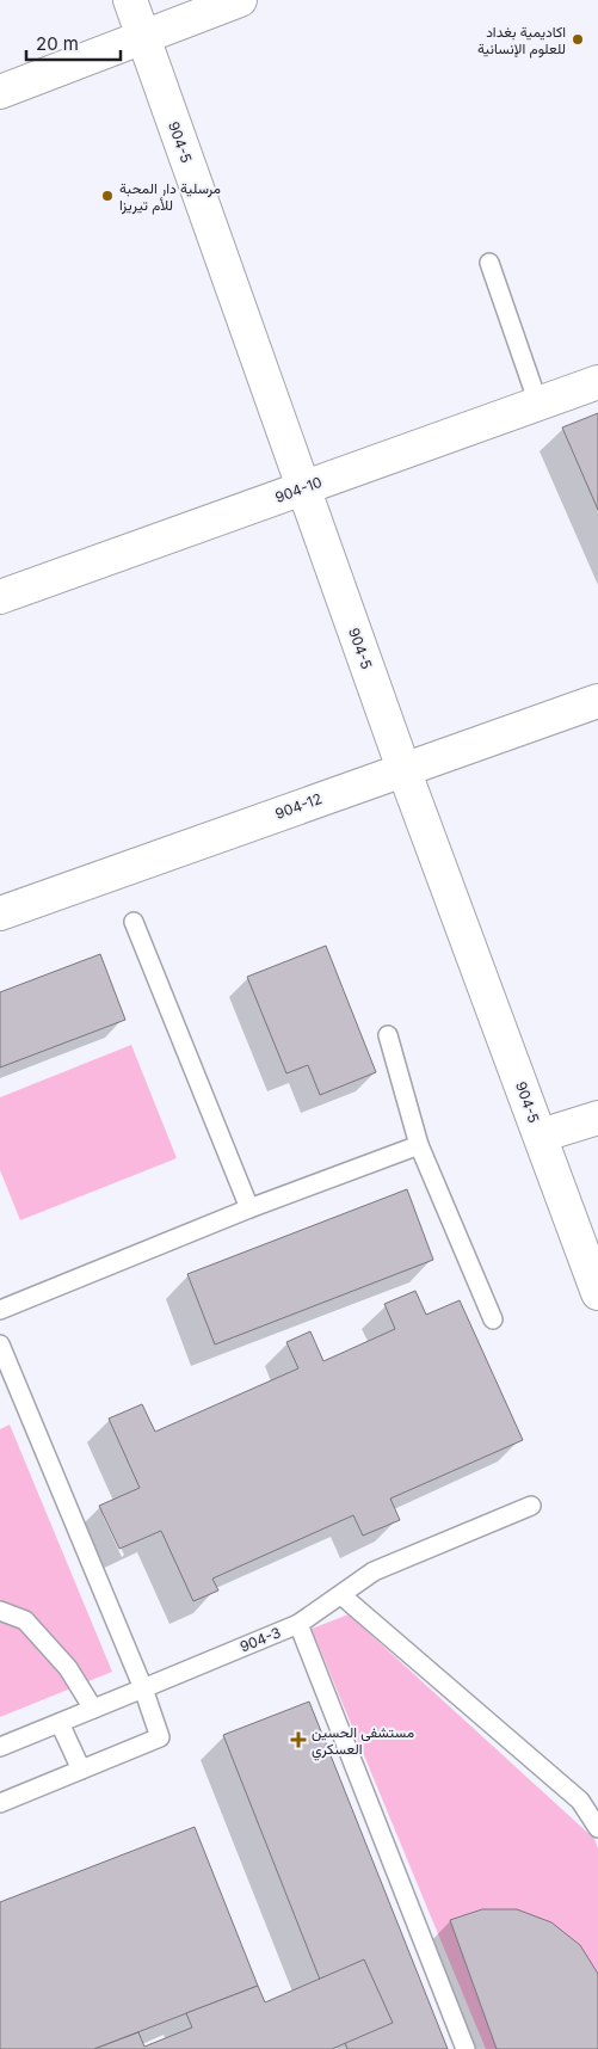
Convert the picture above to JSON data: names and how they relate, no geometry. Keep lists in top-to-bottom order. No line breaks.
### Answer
{"streets":{"street":["904-5","904-10","904-12"],"lane":["904-3"]},"crossings":[["904-5","904-10"],["904-5","904-12"]],"places":{"other":["اكاديمية بغداد للعلوم الإنسانية","مرسلية دار المحبة للأم تيريزا"],"health":["مستشفى الحسين العسكري"]},"scale_bar":"20 m"}
